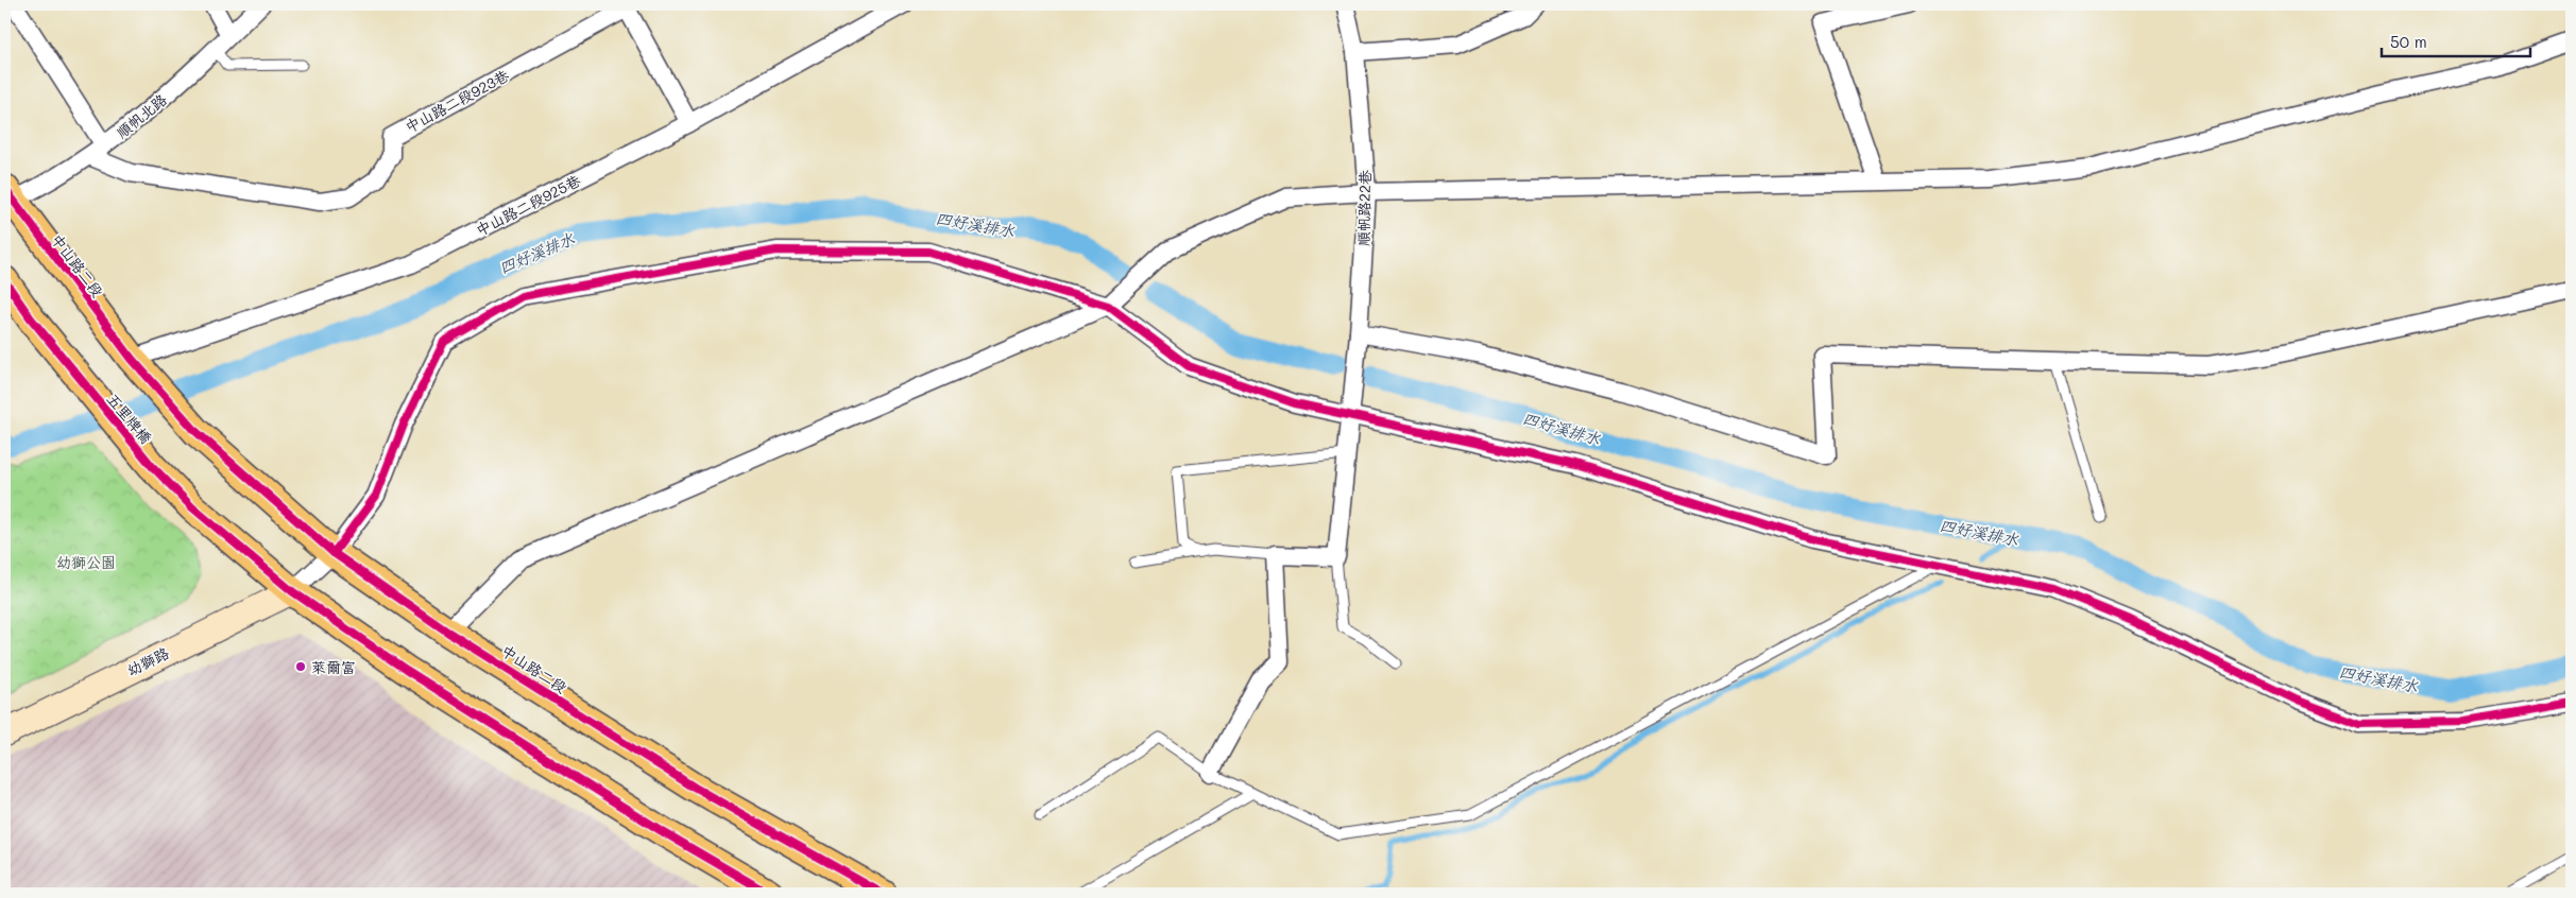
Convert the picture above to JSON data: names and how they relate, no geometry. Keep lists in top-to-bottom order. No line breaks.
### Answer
{"streets":{"main road":["中山路二段","五里牌橋"],"street":["中山路二段923巷","順帆北路","中山路二段925巷","順帆路22巷","幼獅路"]},"crossings":[["中山路二段923巷","順帆北路"],["中山路二段923巷","中山路二段925巷"],["順帆北路","中山路二段"],["中山路二段925巷","中山路二段"],["五里牌橋","幼獅路"]],"water":["四好溪排水"],"parks":["幼獅公園"],"places":["萊爾富"],"scale_bar":"50 m"}
